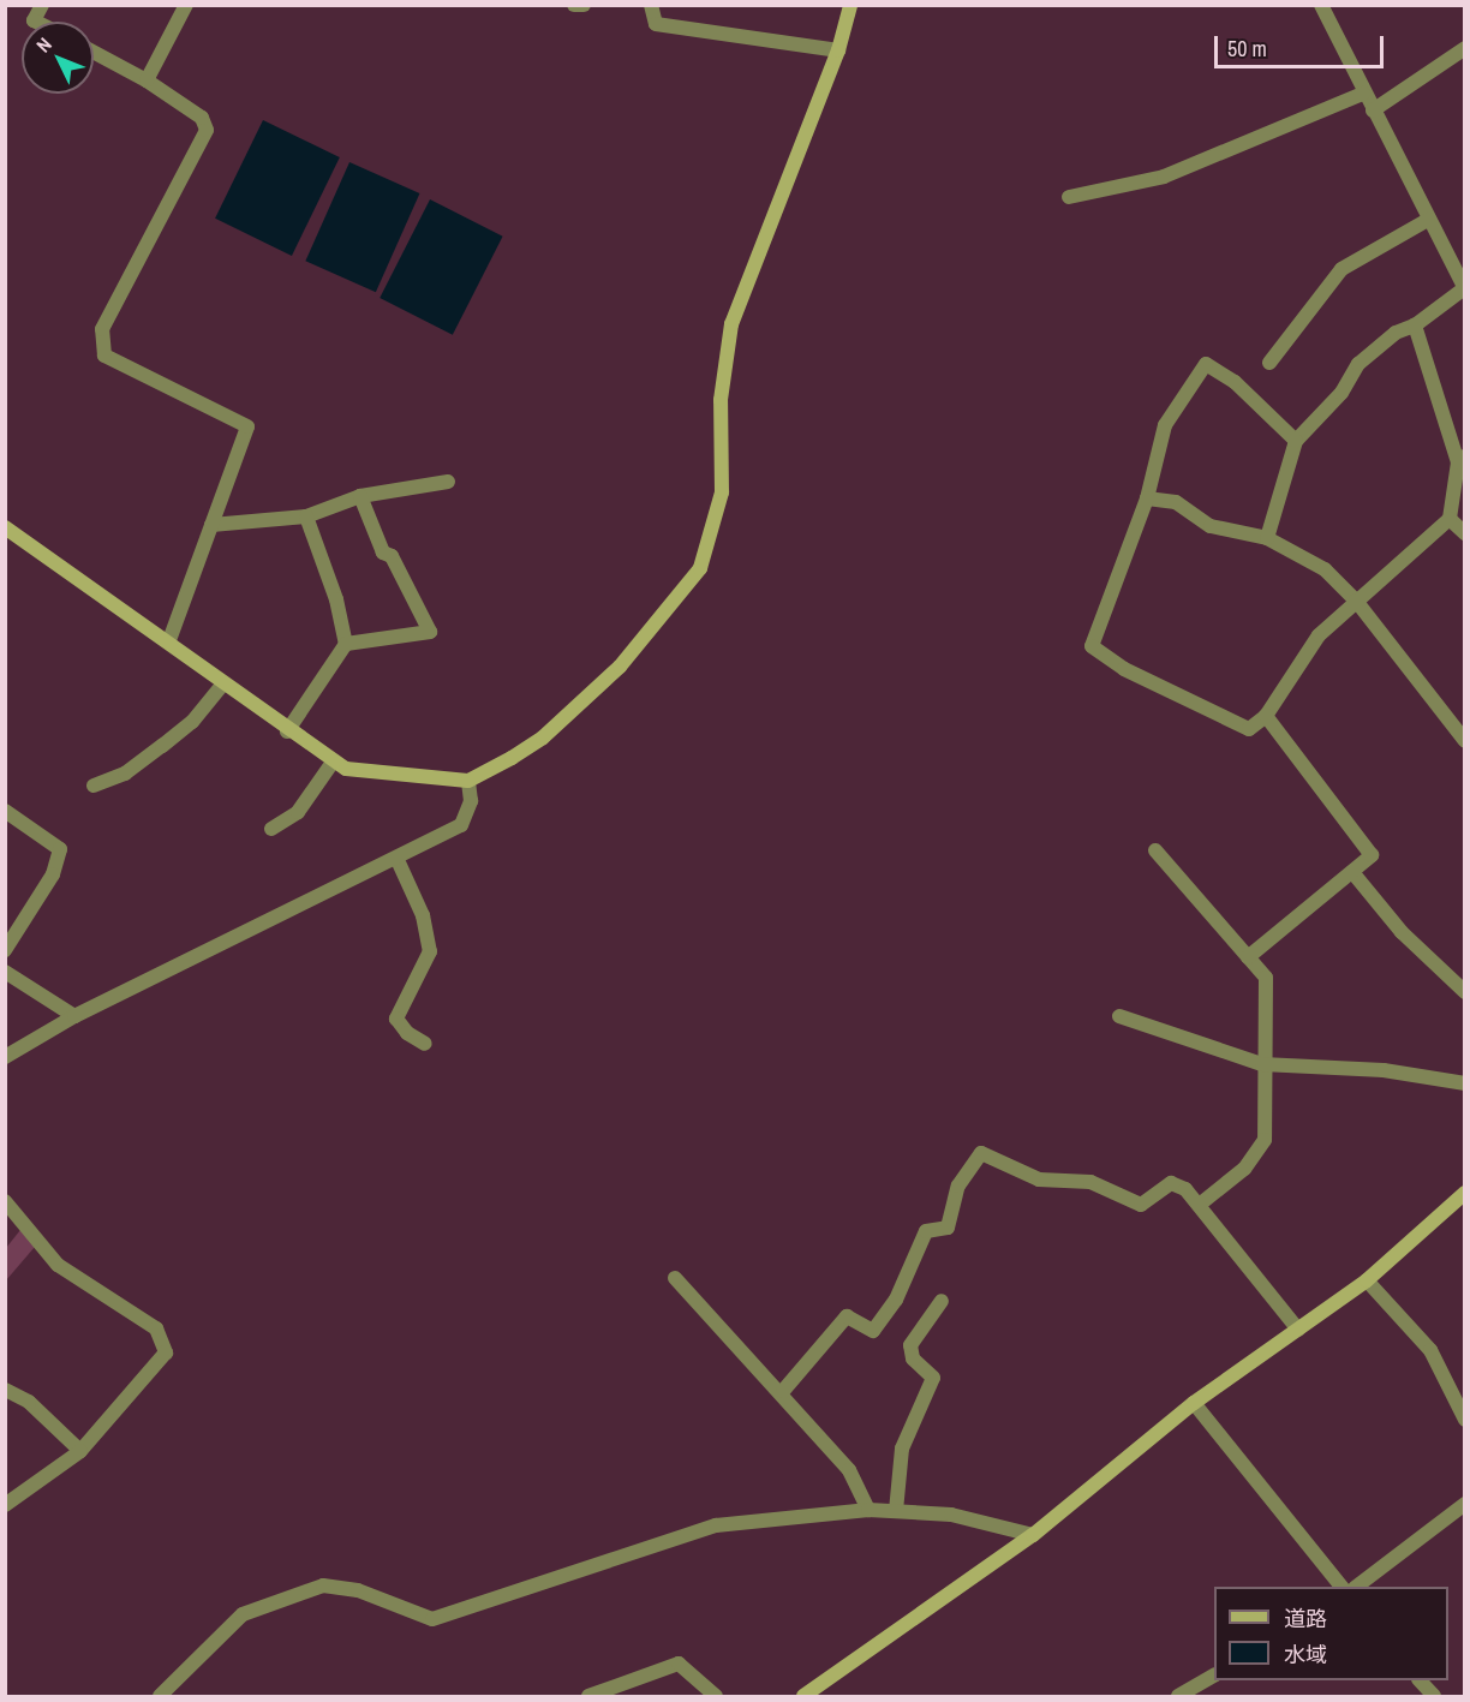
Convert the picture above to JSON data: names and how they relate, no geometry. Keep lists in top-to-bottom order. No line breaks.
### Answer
{"legend":["道路","水域"],"scale_bar":"50 m","north":"top left"}
